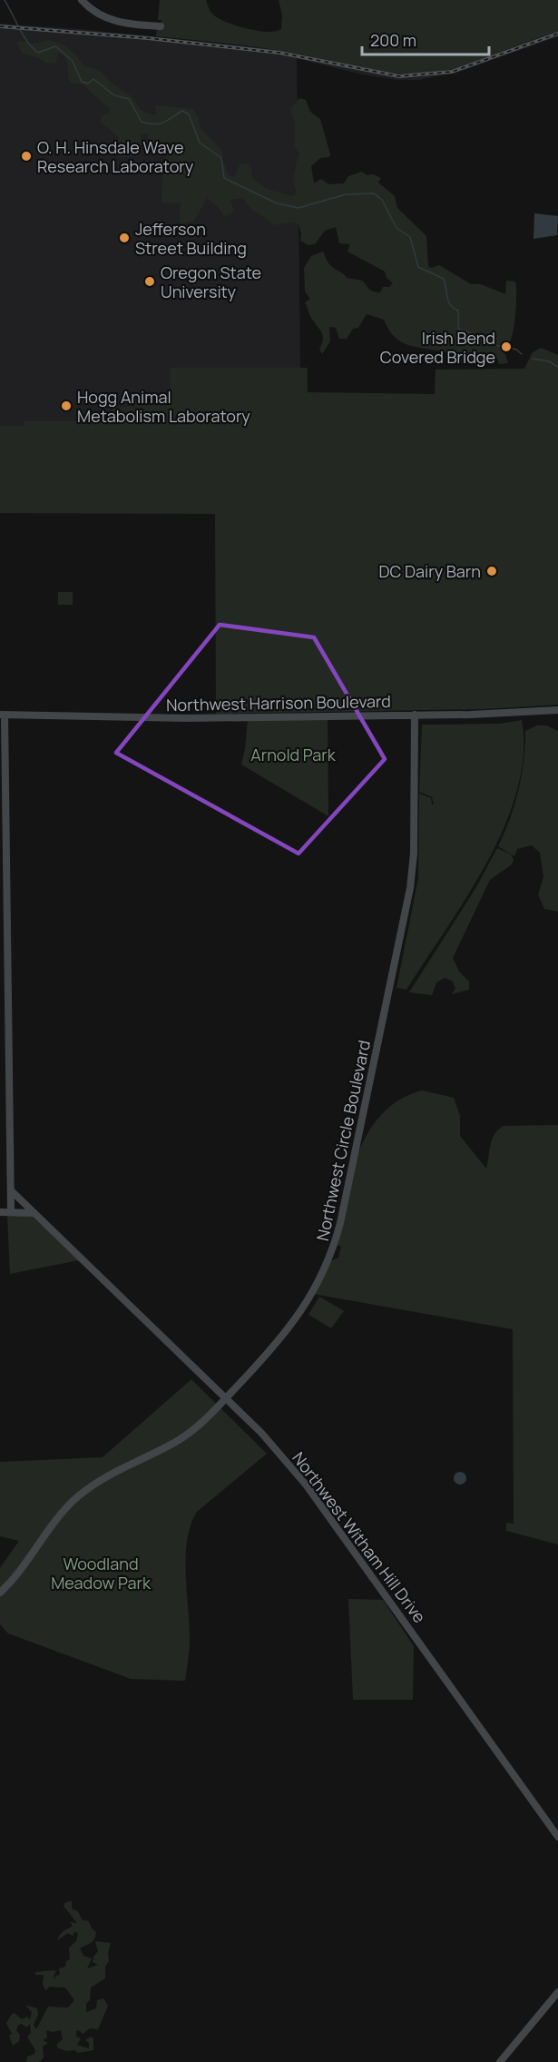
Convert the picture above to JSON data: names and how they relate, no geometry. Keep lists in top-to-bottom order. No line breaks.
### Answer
{"streets":{"main road":["Northwest Harrison Boulevard","Northwest Circle Boulevard","Northwest Witham Hill Drive"]},"crossings":[["Northwest Harrison Boulevard","Northwest Circle Boulevard"],["Northwest Circle Boulevard","Northwest Witham Hill Drive"]],"parks":["Arnold Park","Woodland Meadow Park"],"places":["O. H. Hinsdale Wave Research Laboratory","Jefferson Street Building","Oregon State University","Irish Bend Covered Bridge","Hogg Animal Metabolism Laboratory","DC Dairy Barn"],"scale_bar":"200 m"}
